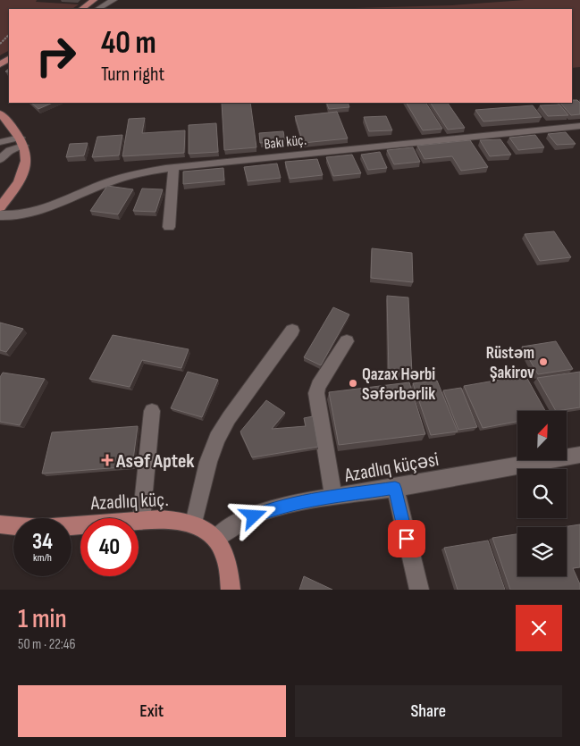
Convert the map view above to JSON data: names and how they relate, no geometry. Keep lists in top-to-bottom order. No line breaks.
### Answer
{"streets":{"main road":["Azadlıq küç."],"street":["Bakı küç.","Azadlıq küçəsi"]},"crossings":[["Azadlıq küçəsi","Azadlıq küç."]],"places":{"other":["Rüstəm Şakirov","Qazax Hərbi Səfərbərlik"],"health":["Asəf Aptek"]},"north":"top right","page":{"turn":["40 m","Turn right"],"speed":"34 km/h","limit":"40","heading":["1 min","50 m · 22:46"],"buttons":["Exit","Share"]}}
